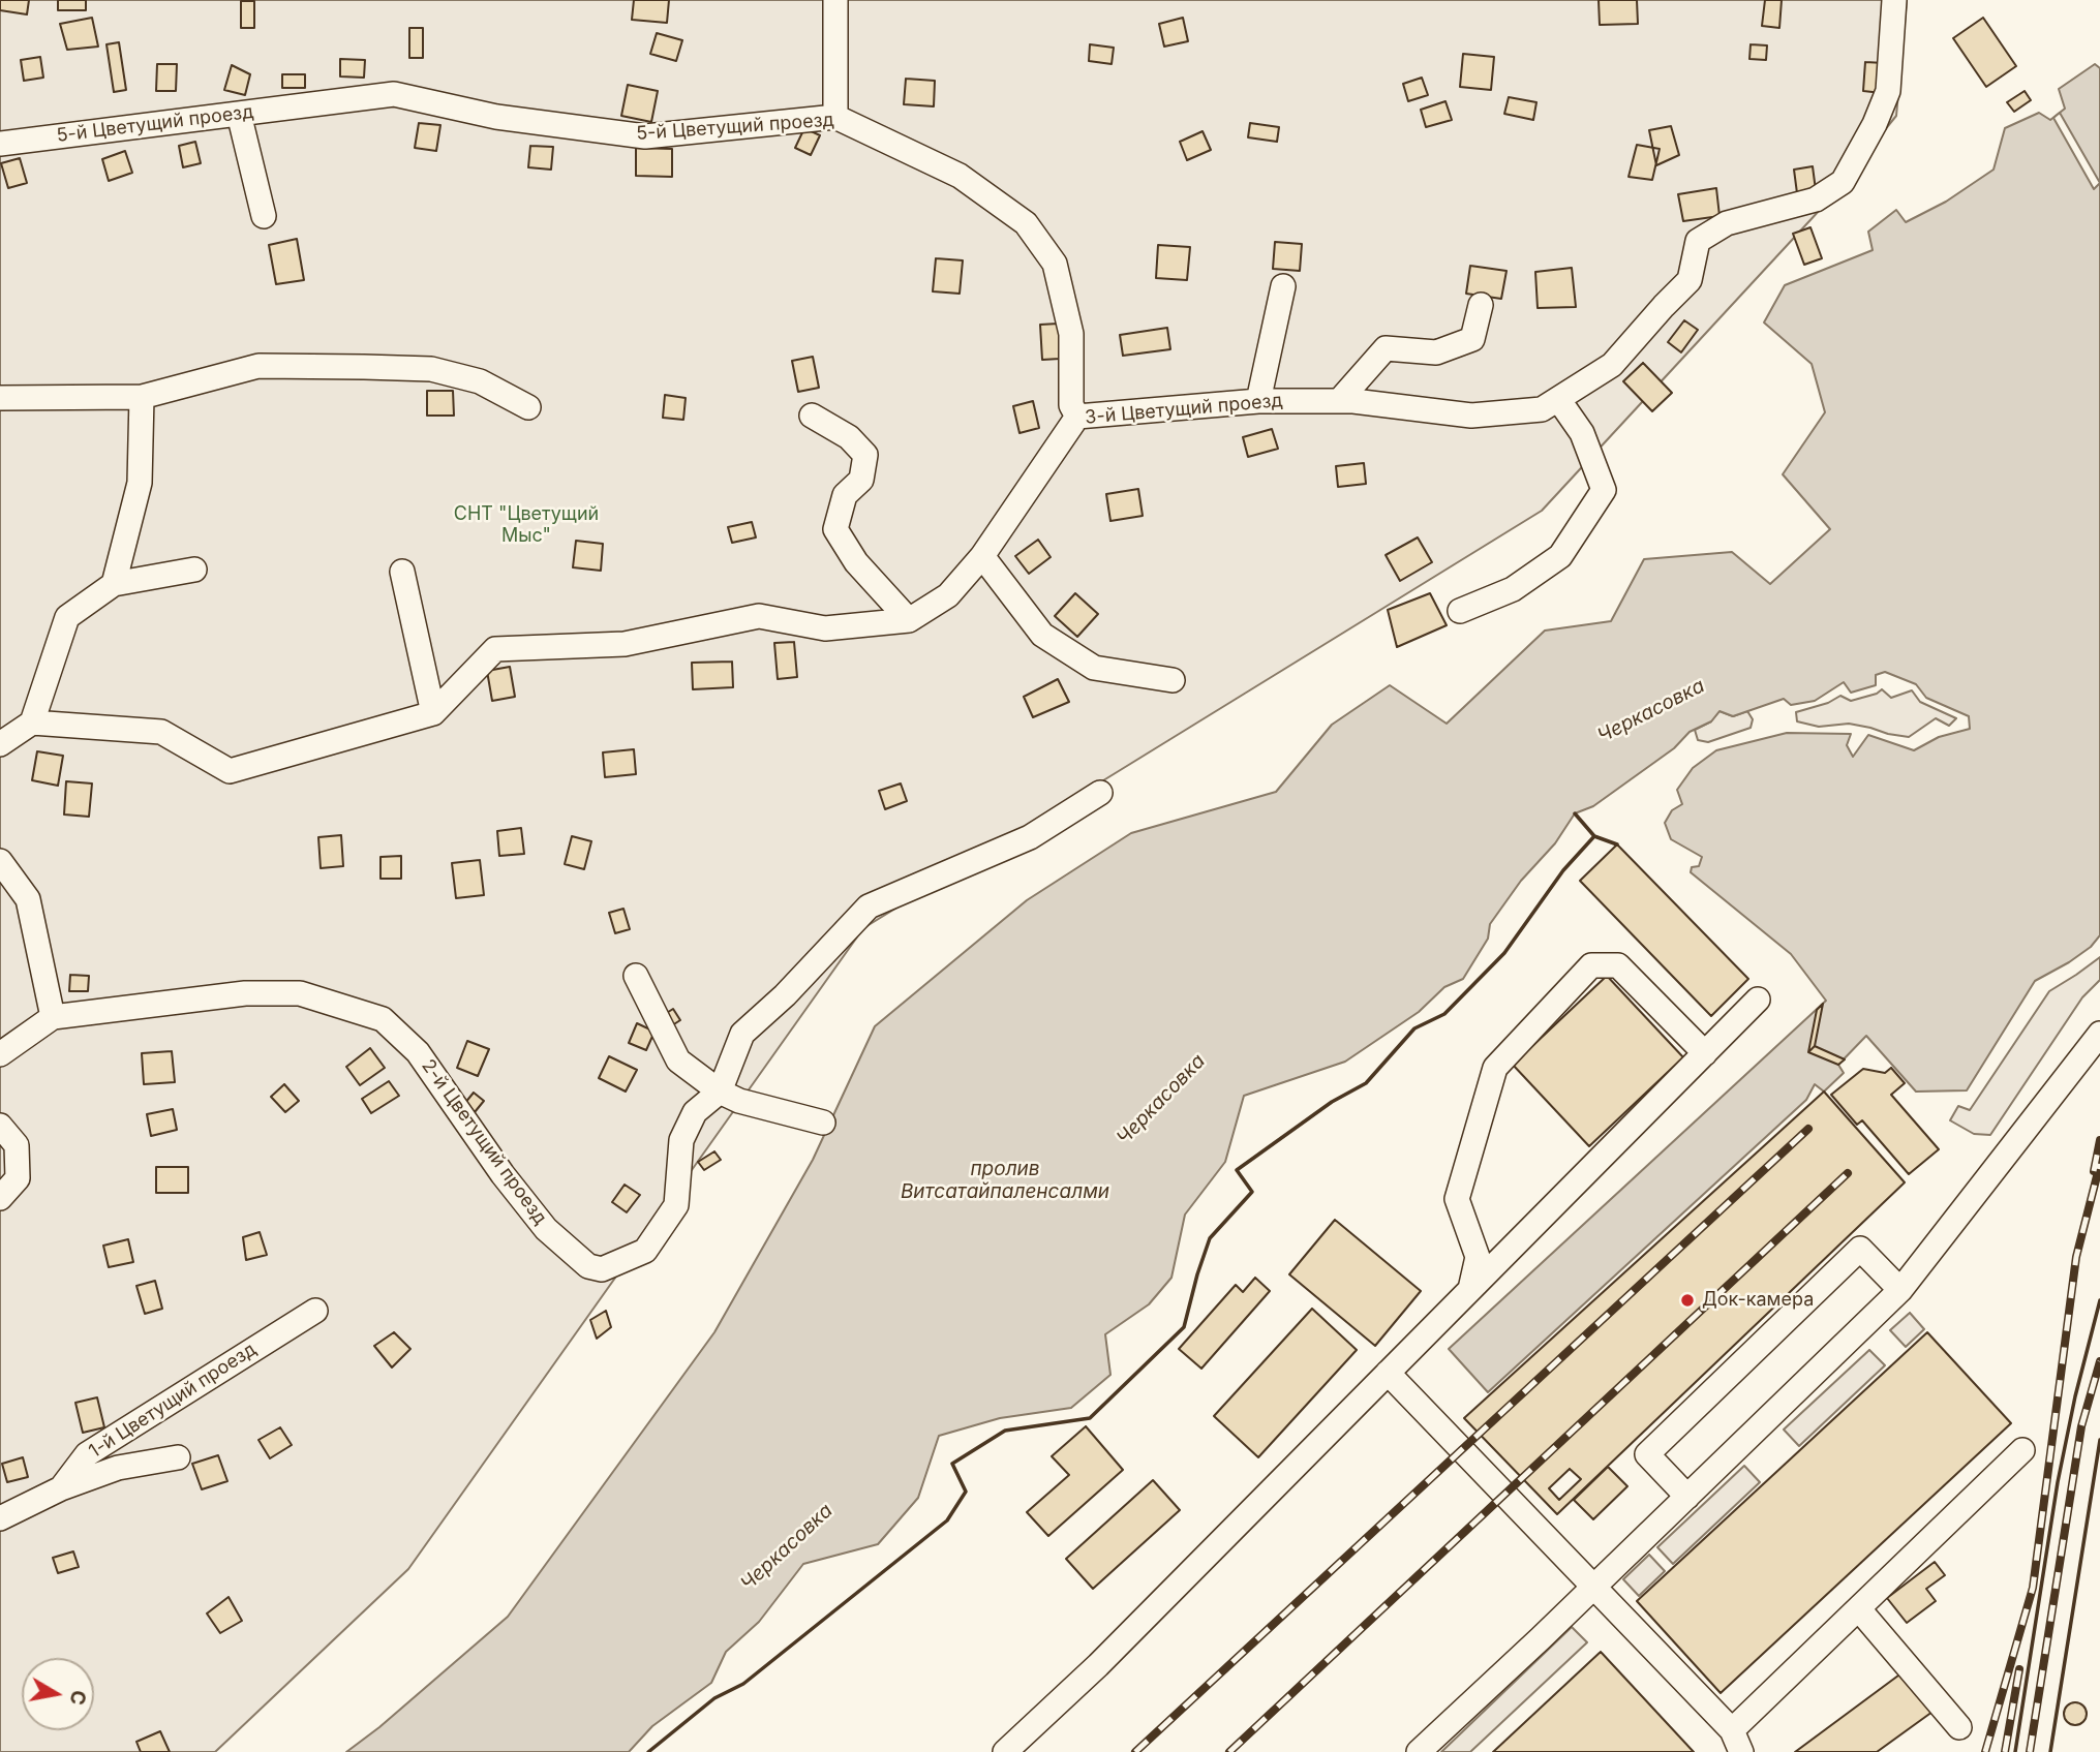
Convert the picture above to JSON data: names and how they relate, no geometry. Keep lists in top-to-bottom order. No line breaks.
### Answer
{"streets":{"street":["5-й Цветущий проезд","3-й Цветущий проезд","2-й Цветущий проезд","1-й Цветущий проезд"]},"crossings":[["5-й Цветущий проезд","3-й Цветущий проезд"]],"water":["Черкасовка","пролив Витсатайпаленсалми"],"parks":["СНТ \"Цветущий Мыс\""],"places":["Док-камера"],"north":"right"}
